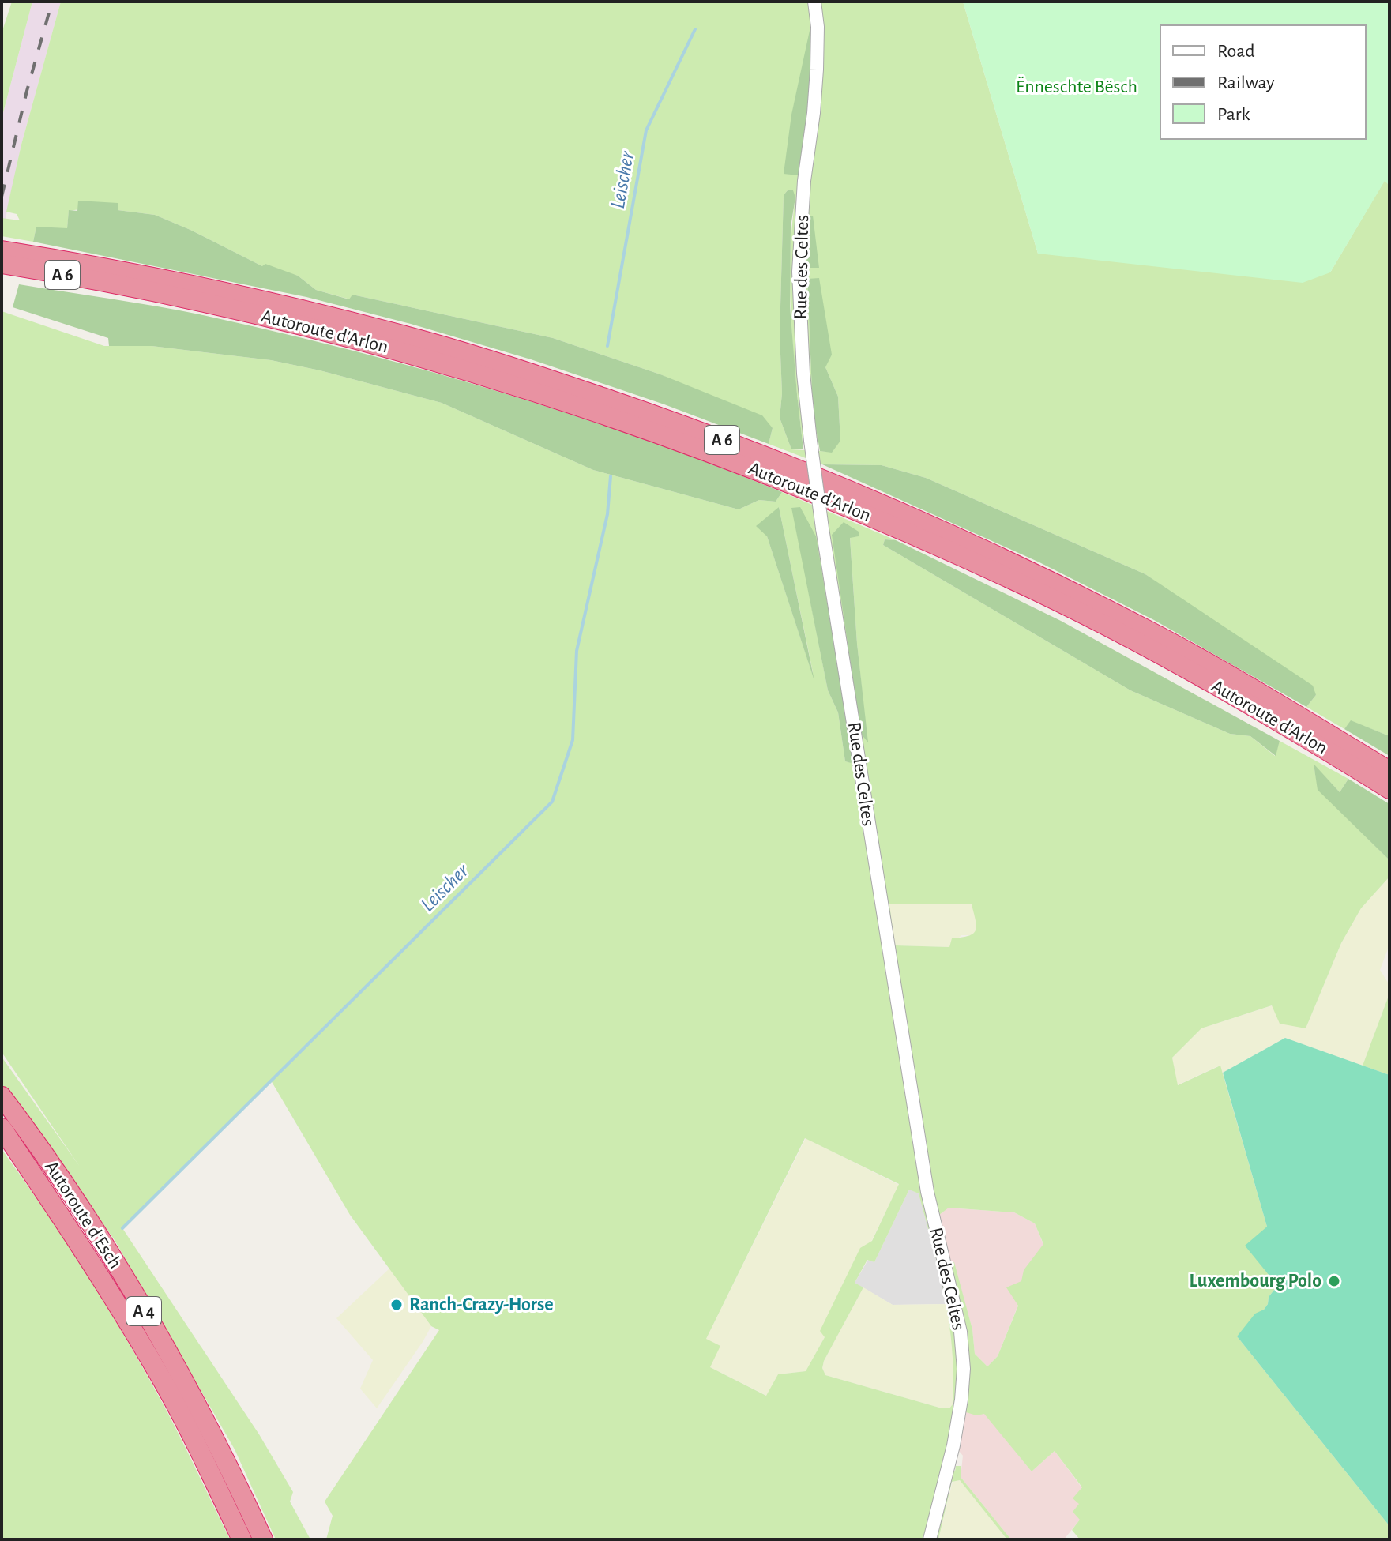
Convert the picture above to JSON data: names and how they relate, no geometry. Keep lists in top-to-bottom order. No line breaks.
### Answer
{"streets":{"highway":["A 6","Autoroute d'Arlon","Autoroute d'Esch","A 4"],"street":["Rue des Celtes"]},"water":["Leischer"],"parks":["Ënneschte Bësch"],"places":["Luxembourg Polo","Ranch-Crazy-Horse"],"legend":["Road","Railway","Park"]}
